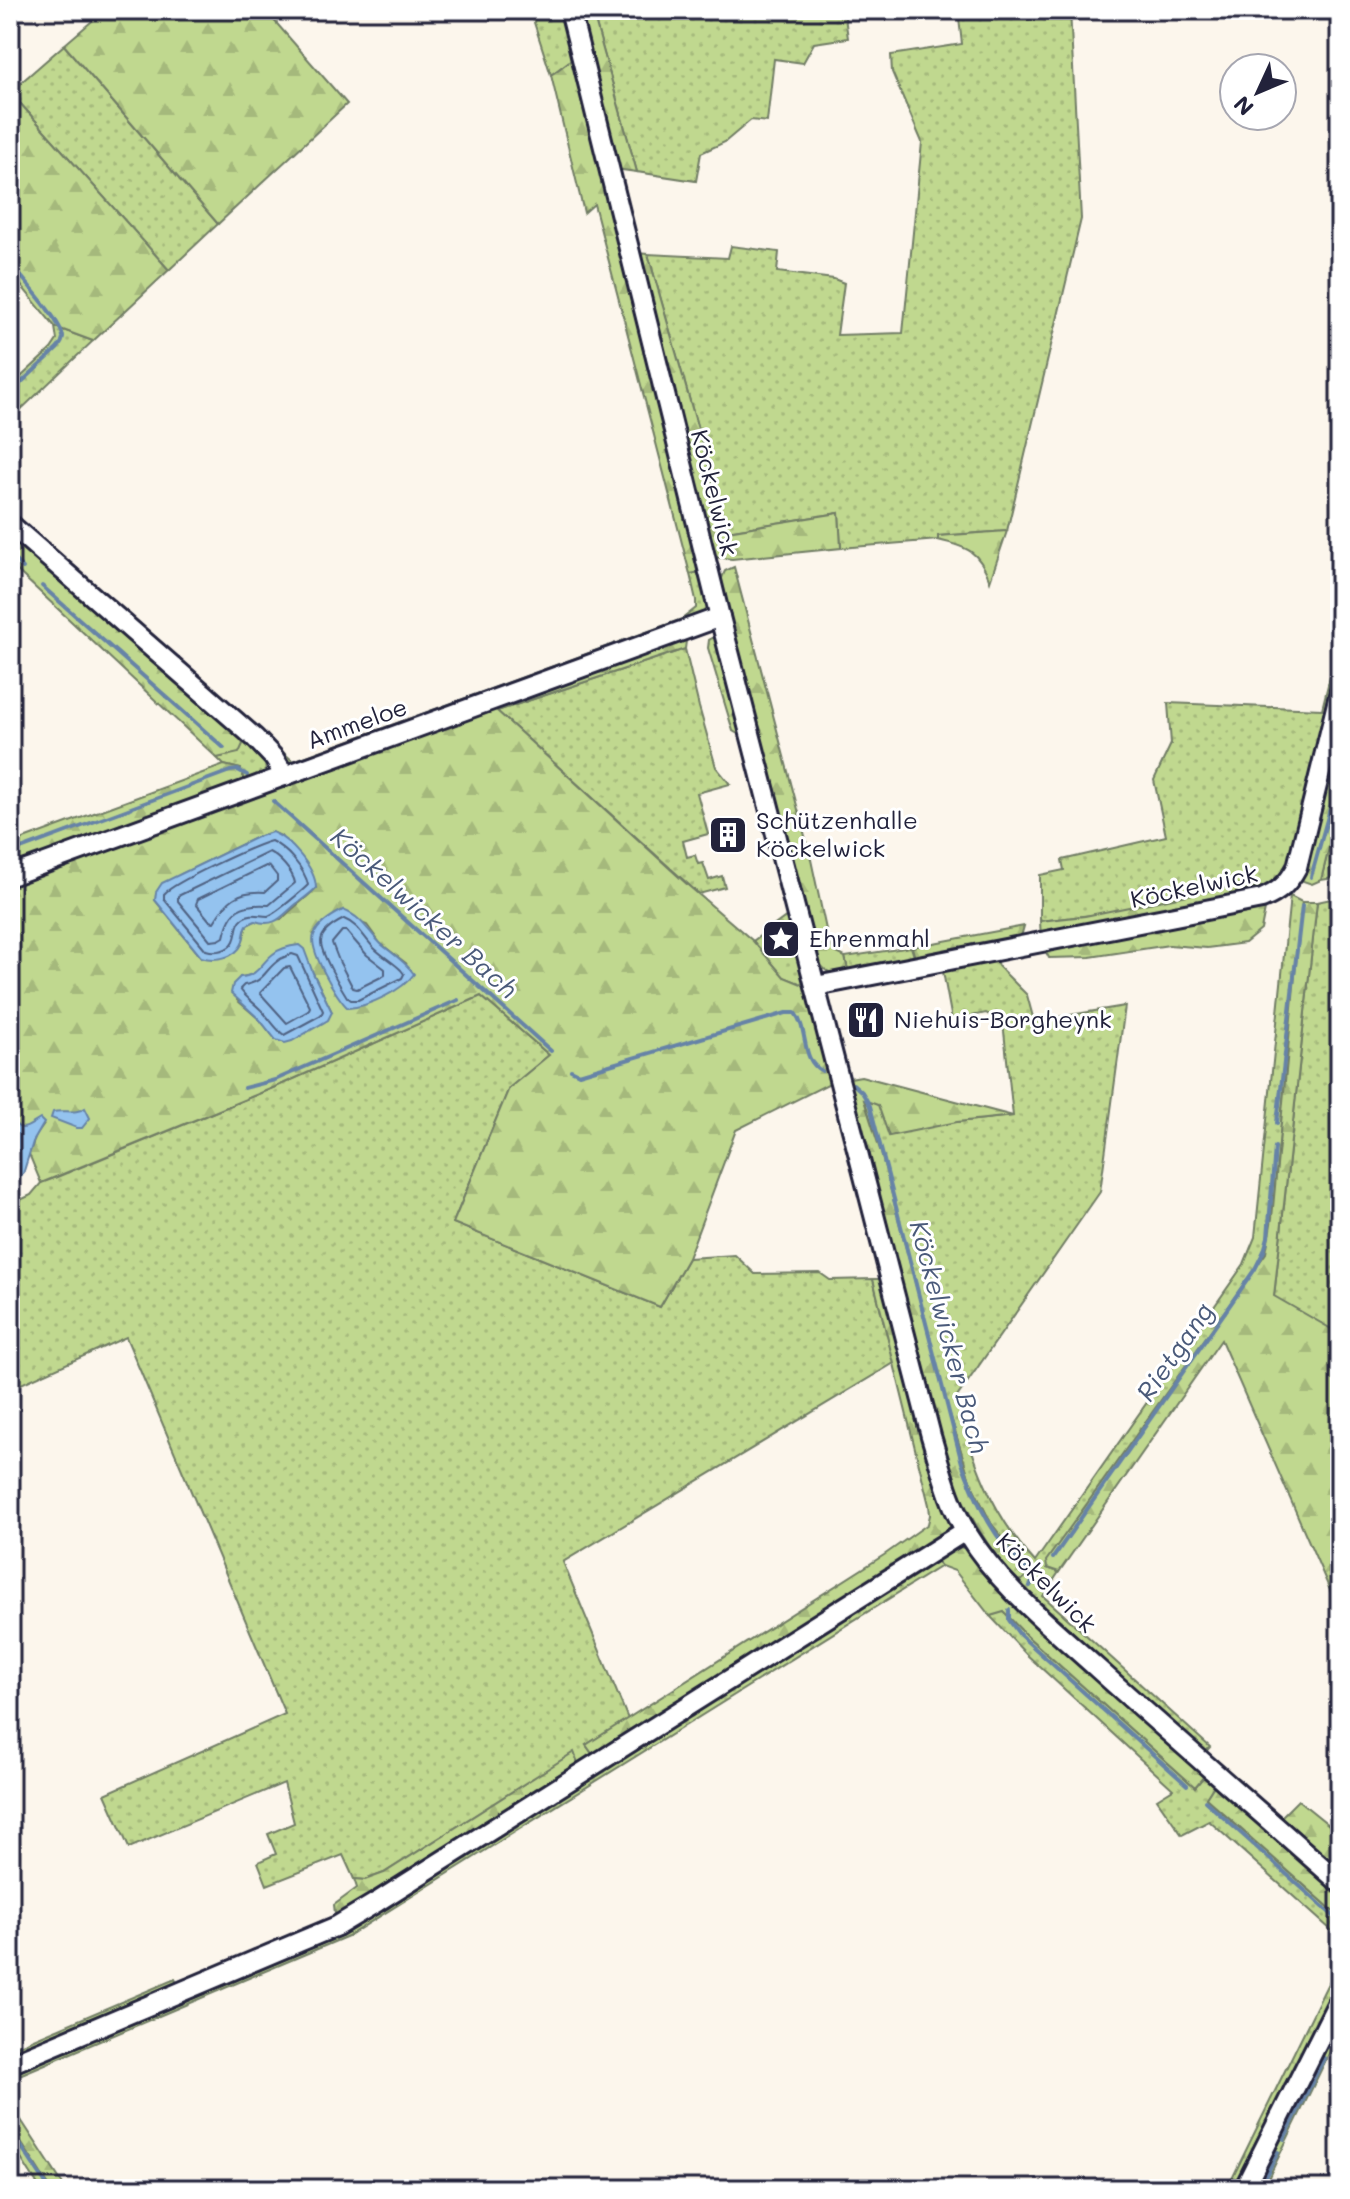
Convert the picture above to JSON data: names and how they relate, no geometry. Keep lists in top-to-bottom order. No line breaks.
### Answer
{"streets":{"street":["Köckelwick","Ammeloe"]},"crossings":[["Köckelwick","Ammeloe"]],"water":["Köckelwicker Bach","Rietgang"],"places":{"building":["Schützenhalle Köckelwick"],"place":["Ehrenmahl"],"restaurant":["Niehuis-Borgheynk"]},"north":"bottom left"}
